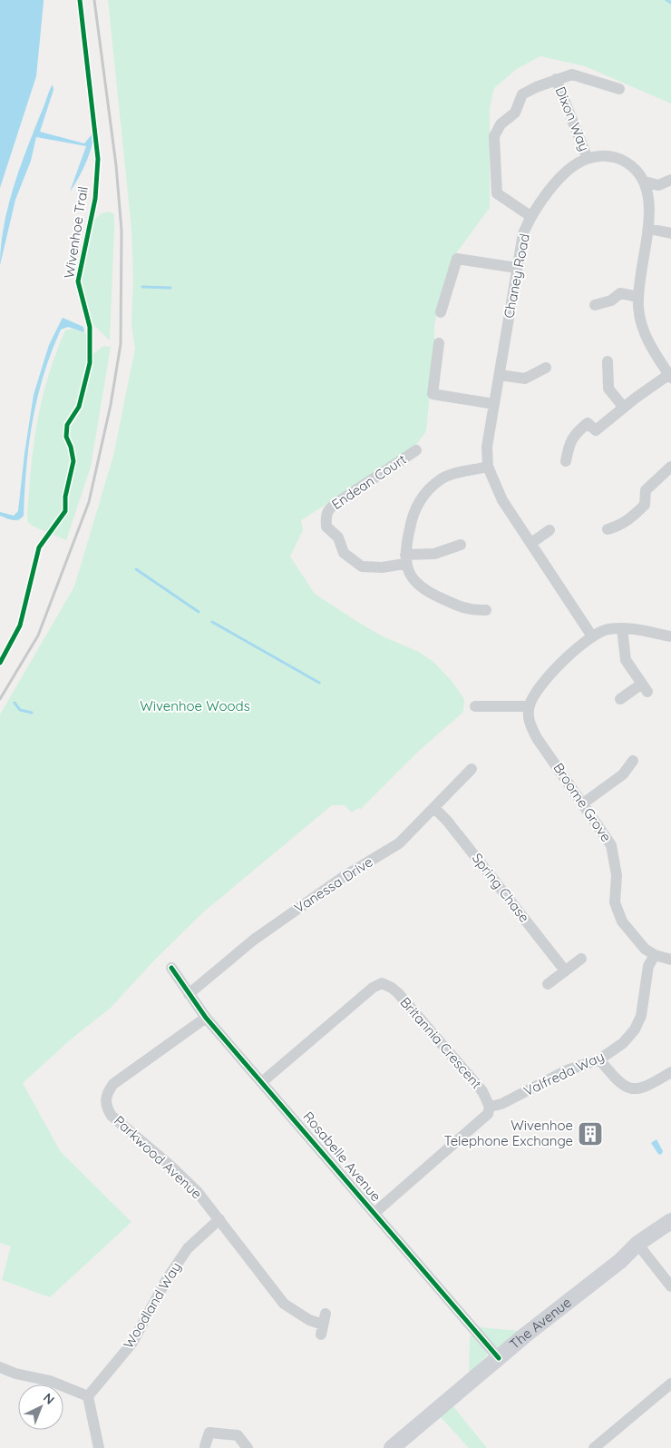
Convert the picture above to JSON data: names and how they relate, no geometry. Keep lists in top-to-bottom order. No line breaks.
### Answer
{"streets":{"main road":["The Avenue"],"street":["Dixon Way","Chaney Road","Endean Court","Broome Grove","Vanessa Drive","Spring Chase","Britannia Crescent","Valfreda Way","Rosabelle Avenue","Parkwood Avenue","Woodland Way"],"cycle path":["Wivenhoe Trail"]},"crossings":[["Dixon Way","Chaney Road"],["Broome Grove","Valfreda Way"],["Vanessa Drive","Spring Chase"],["Vanessa Drive","Rosabelle Avenue"],["Britannia Crescent","Valfreda Way"],["Britannia Crescent","Rosabelle Avenue"],["Rosabelle Avenue","Parkwood Avenue"],["Rosabelle Avenue","The Avenue"],["Parkwood Avenue","Woodland Way"]],"parks":["Wivenhoe Woods"],"places":{"building":["Wivenhoe Telephone Exchange"]},"north":"top right"}
